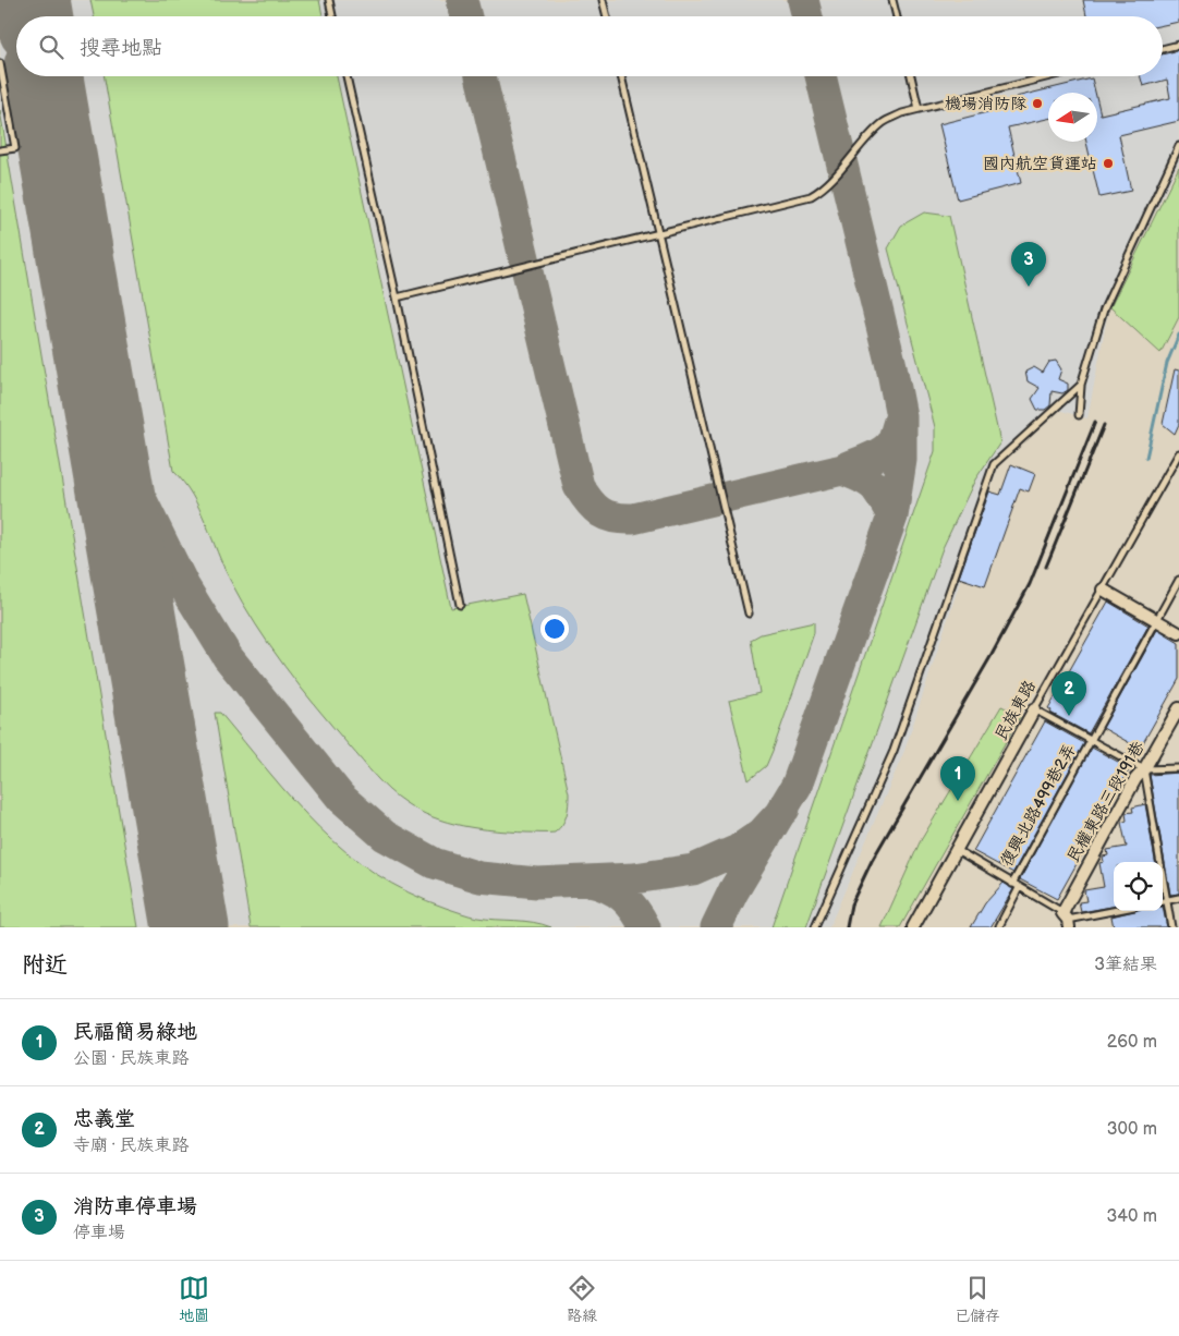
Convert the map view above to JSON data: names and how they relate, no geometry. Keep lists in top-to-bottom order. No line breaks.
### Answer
{"streets":{"street":["民族東路","民權東路三段191巷"],"lane":["復興北路499巷2弄"]},"places":["機場消防隊","國內航空貨運站"],"north":"left","page":{"search":"搜尋地點","pins":["3","2","1"],"heading":["附近","3筆結果"],"list":[{"mark":"1","name":"民福簡易綠地","note":"公園 · 民族東路","value":"260 m"},{"mark":"2","name":"忠義堂","note":"寺廟 · 民族東路","value":"300 m"},{"mark":"3","name":"消防車停車場","note":"停車場","value":"340 m"}],"nav":["地圖","路線","已儲存"]}}
